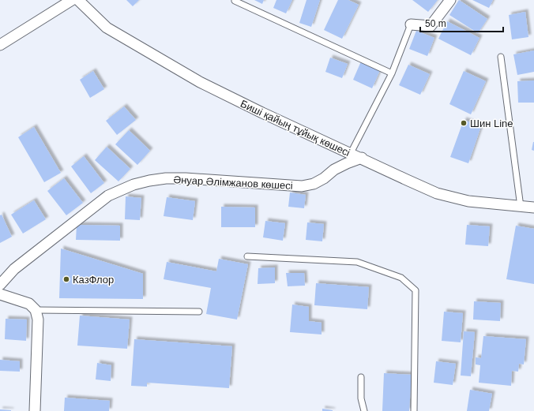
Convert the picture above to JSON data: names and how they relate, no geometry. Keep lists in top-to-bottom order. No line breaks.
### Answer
{"streets":{"street":["Биші қайың тұйық көшесі","Әнуар Әлімжанов көшесі"]},"crossings":[["Биші қайың тұйық көшесі","Әнуар Әлімжанов көшесі"]],"places":["Шин Line","КазФлор"],"scale_bar":"50 m"}
